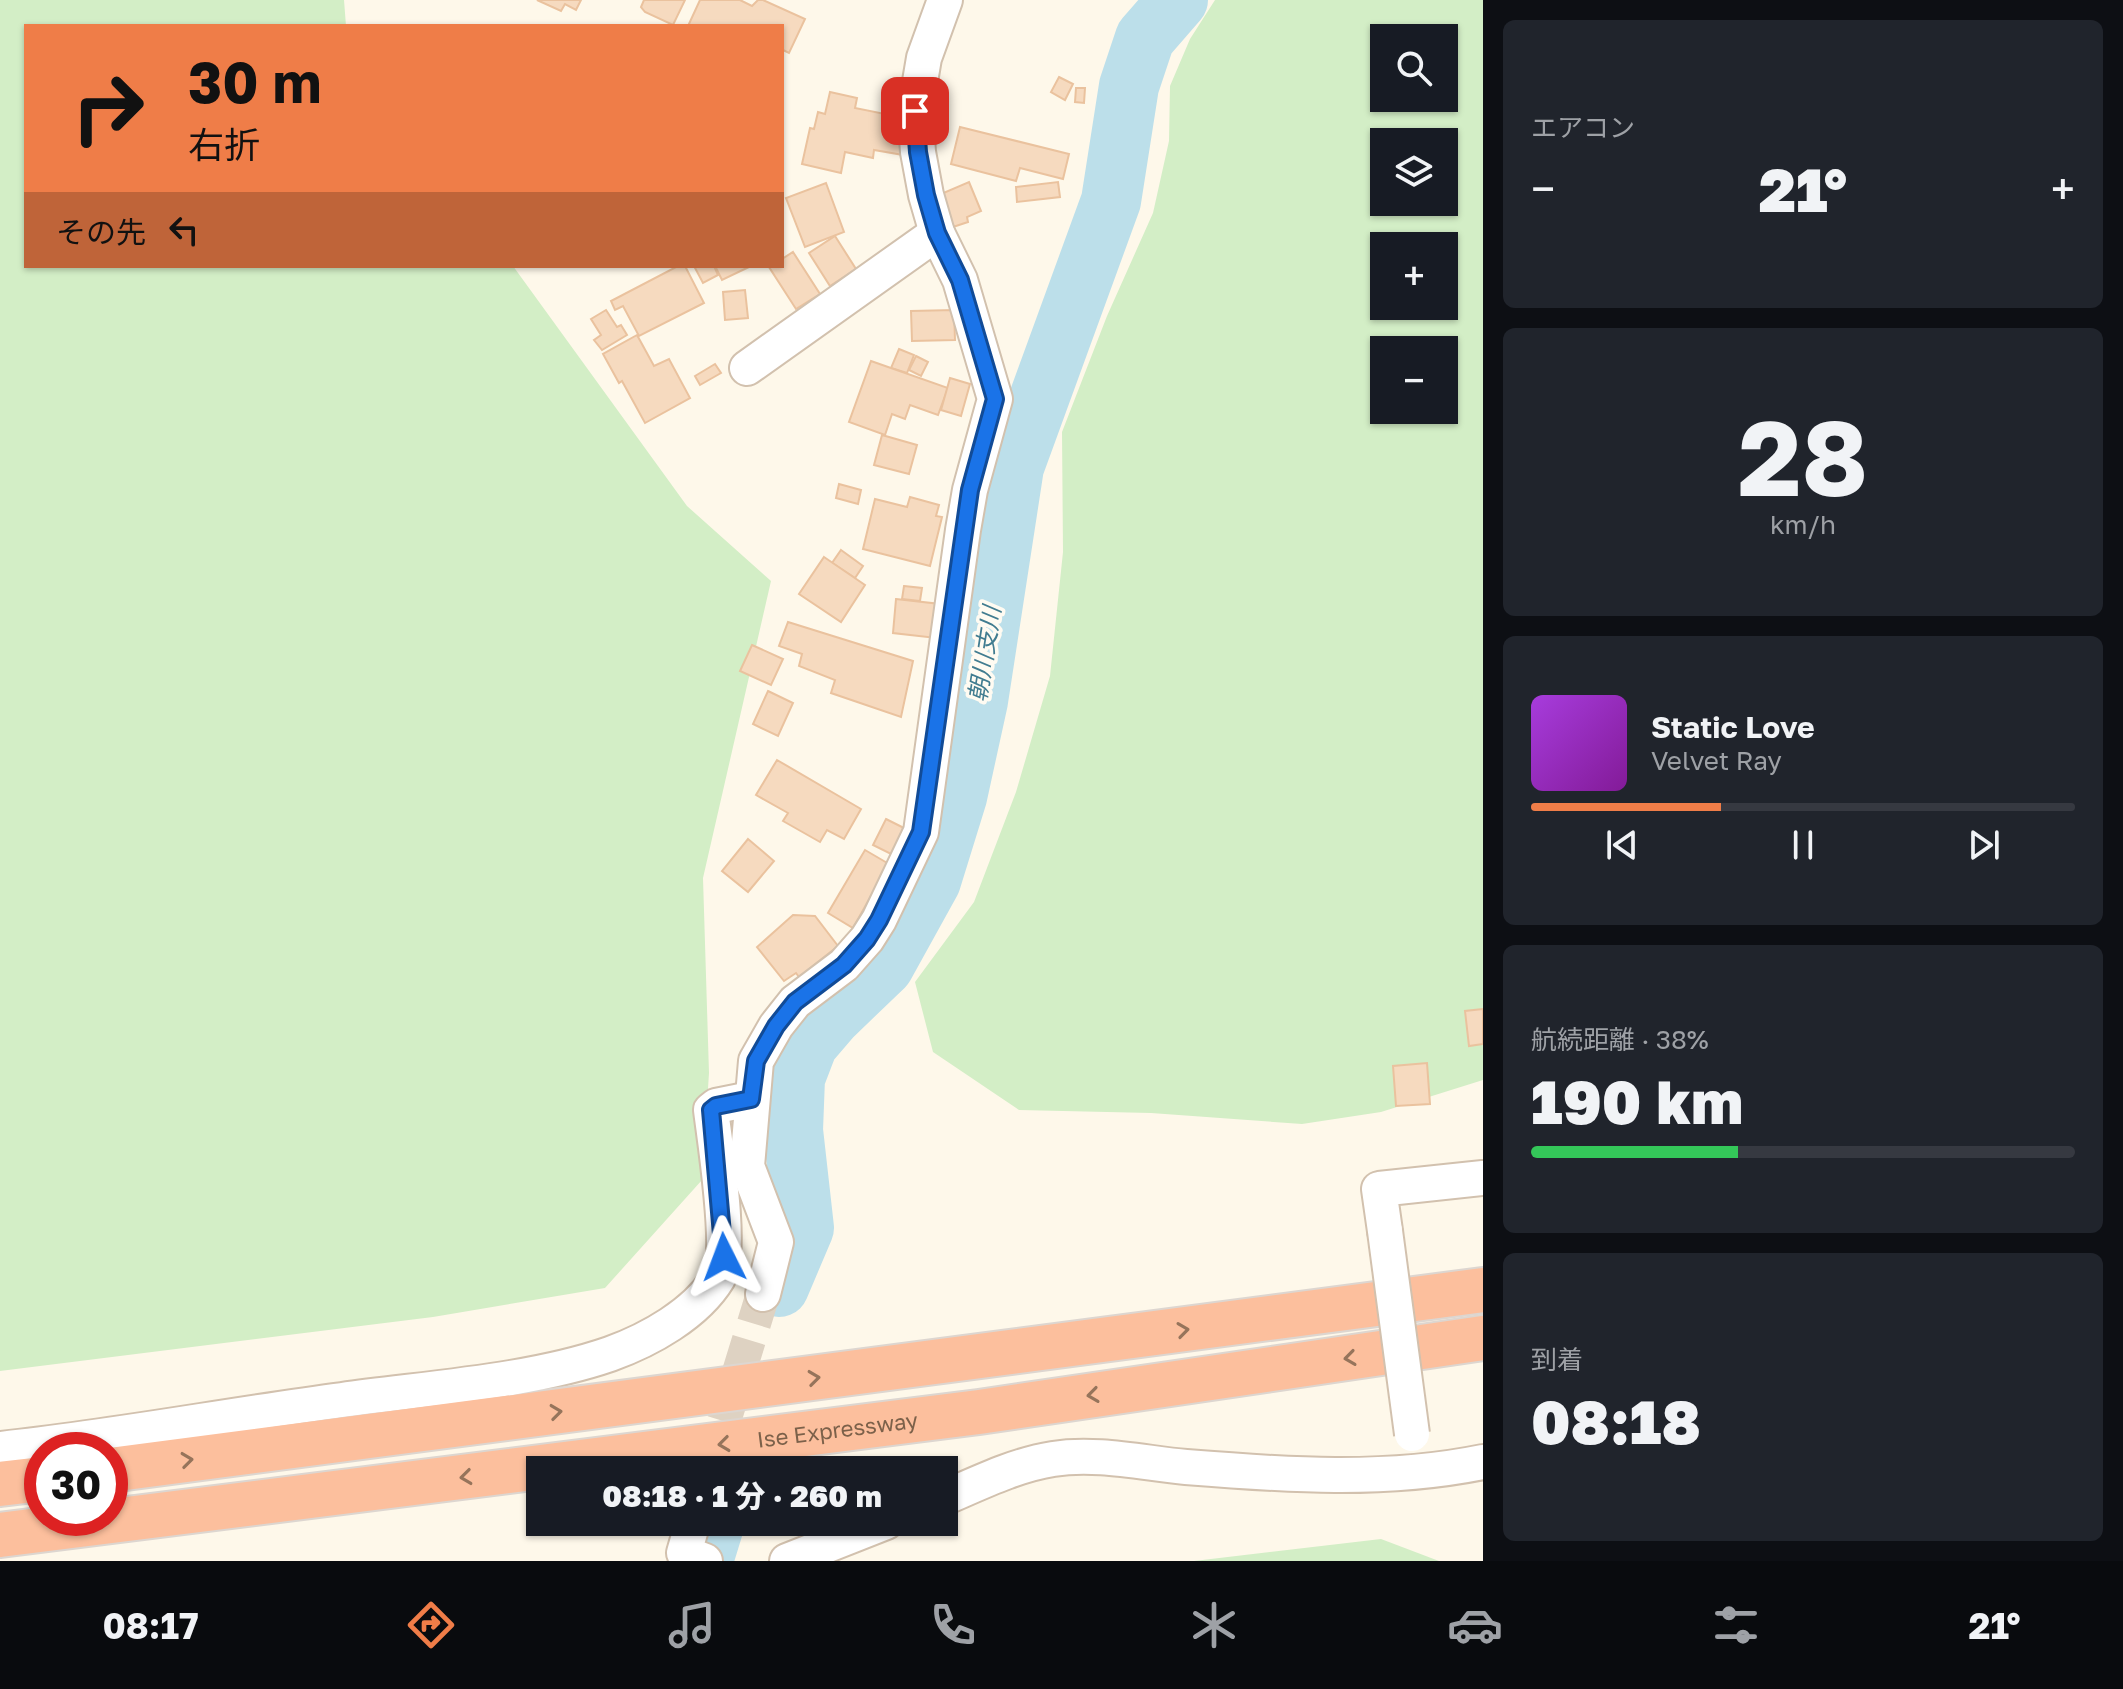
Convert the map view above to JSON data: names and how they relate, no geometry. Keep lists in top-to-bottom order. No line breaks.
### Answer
{"streets":{"highway":["Ise Expressway"]},"water":["朝川支川"],"page":{"tile":["エアコン",["28","km/h"],["航続距離 · 38%","190 km"],["到着","08:18"]],"map_buttons":["+","−"],"turn":["30 m","右折"],"heat":["−","21°","+"],"then":"その先","song":["Static Love","Velvet Ray"],"limit":"30","trip":"08:18 · 1 分 · 260 m","tabs":["08:17","21°"]}}
